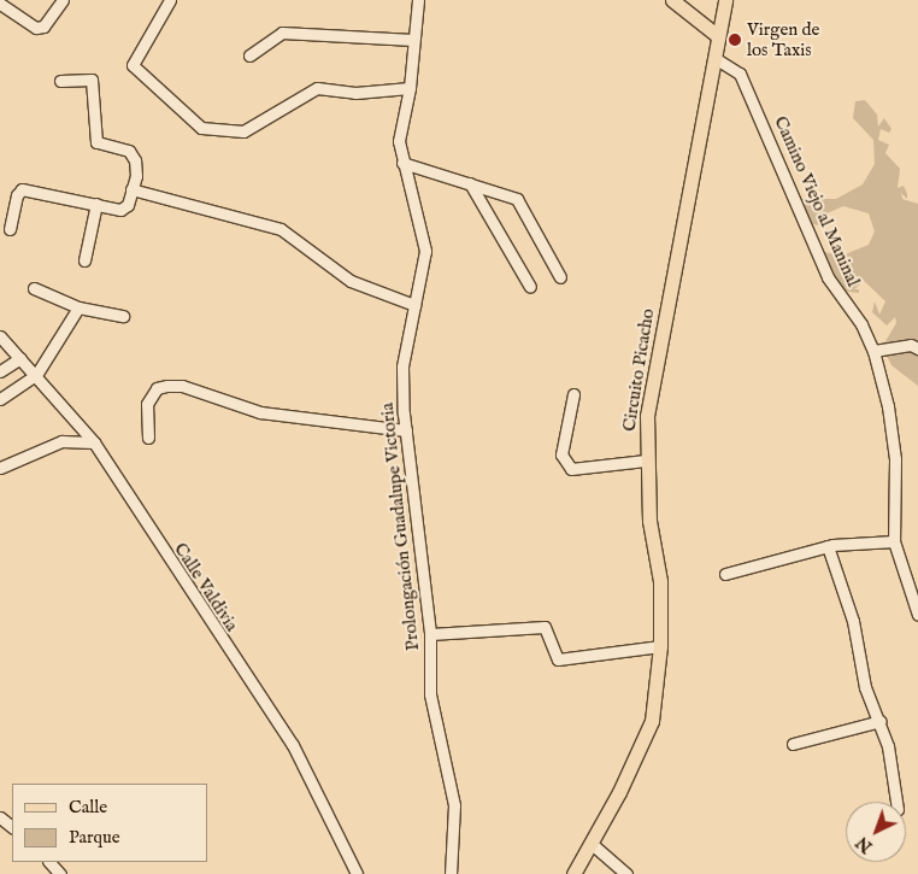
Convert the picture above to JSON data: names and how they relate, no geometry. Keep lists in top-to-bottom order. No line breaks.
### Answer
{"streets":{"main road":["Circuito Picacho"],"street":["Camino Viejo al Maninal","Prolongación Guadalupe Victoria","Calle Valdivia"]},"crossings":[["Camino Viejo al Maninal","Circuito Picacho"]],"places":["Virgen de los Taxis"],"legend":["Calle","Parque"],"north":"bottom left"}
